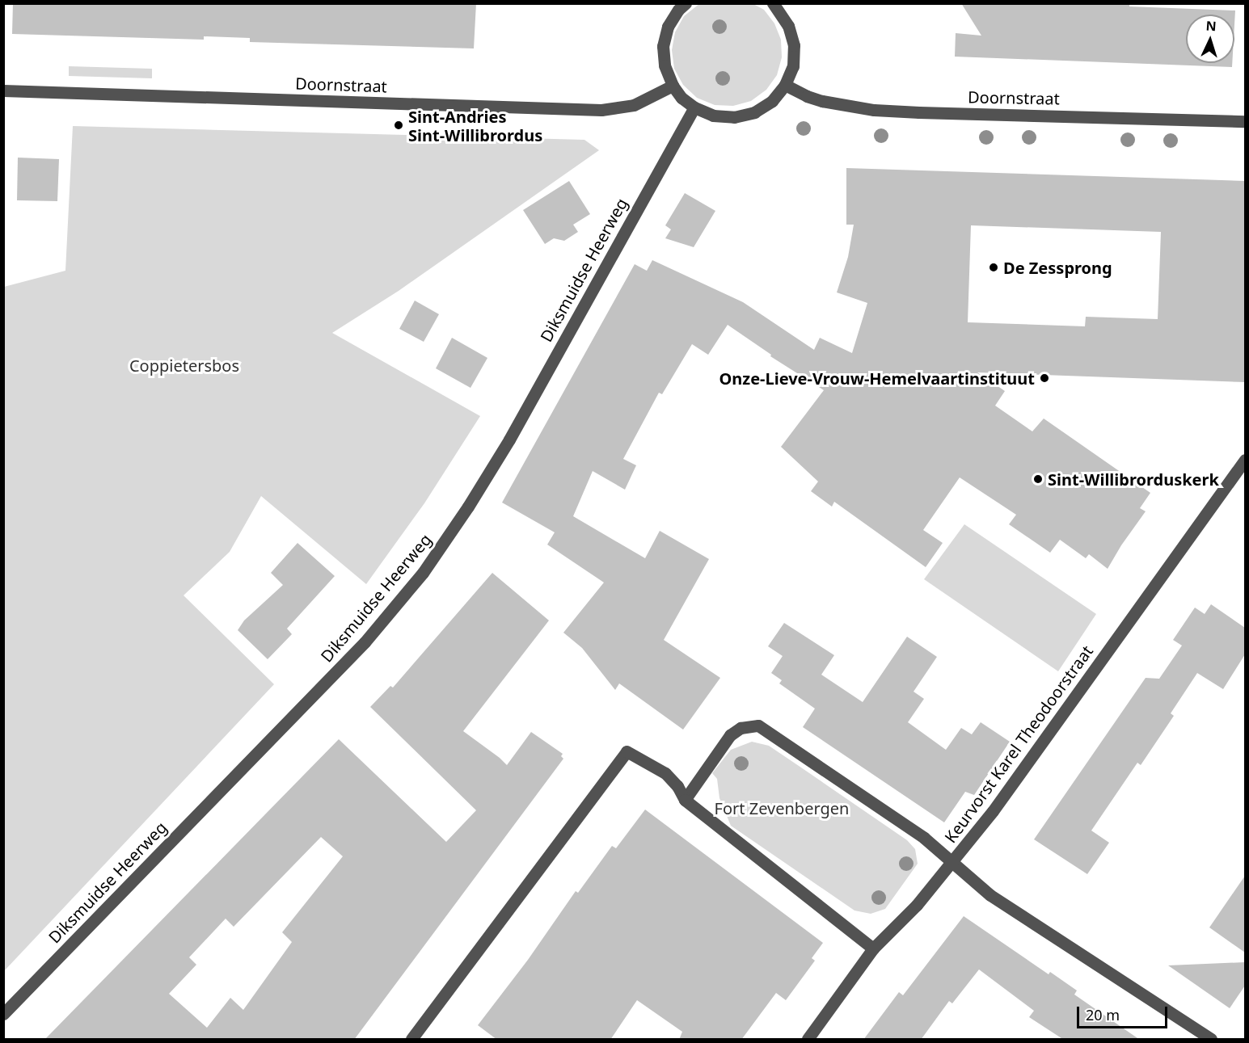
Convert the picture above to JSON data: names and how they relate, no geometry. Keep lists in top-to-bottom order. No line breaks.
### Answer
{"streets":{"street":["Doornstraat","Diksmuidse Heerweg","Keurvorst Karel Theodoorstraat"]},"parks":["Coppietersbos","Fort Zevenbergen"],"places":["Sint-Andries Sint-Willibrordus","De Zessprong","Onze-Lieve-Vrouw-Hemelvaartinstituut","Sint-Willibrorduskerk"],"scale_bar":"20 m","north":"top"}
